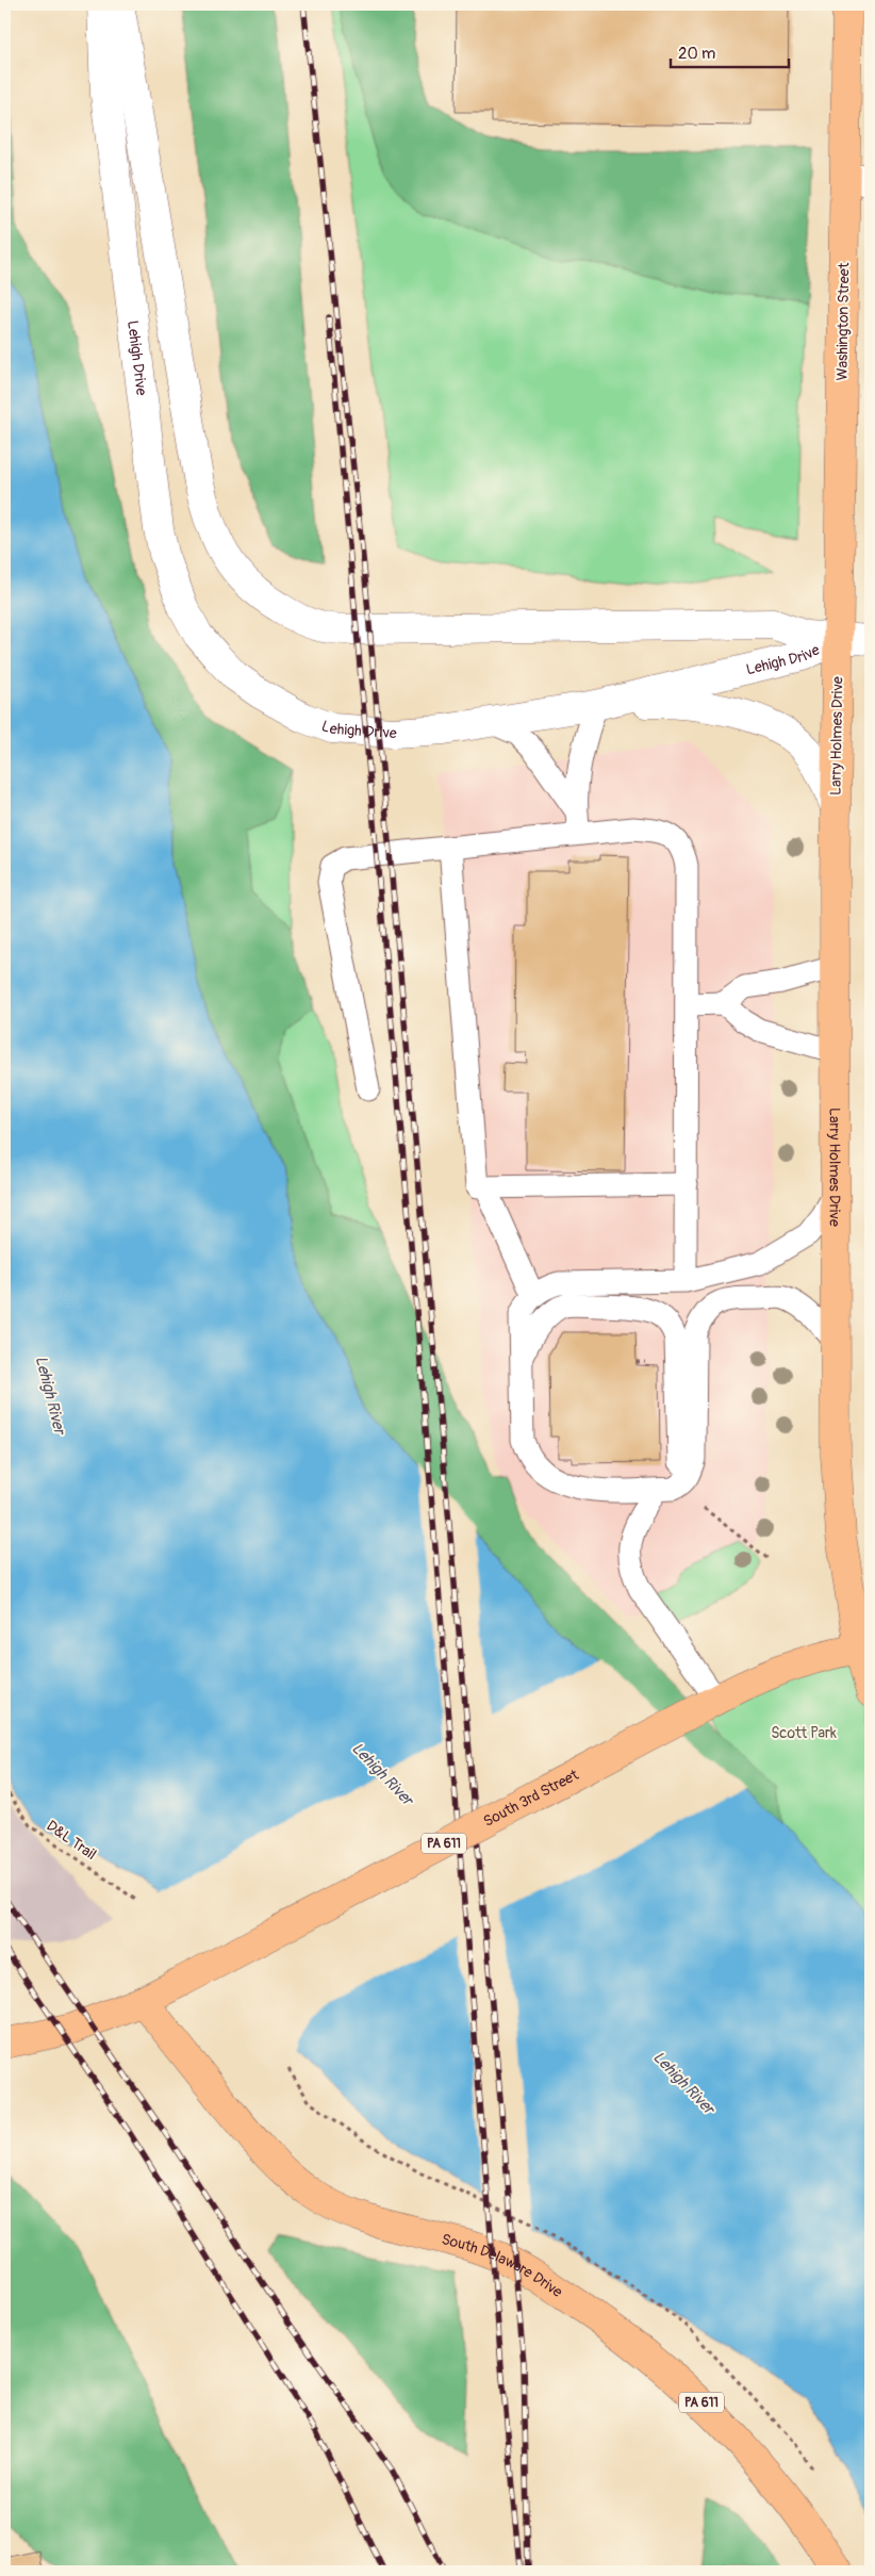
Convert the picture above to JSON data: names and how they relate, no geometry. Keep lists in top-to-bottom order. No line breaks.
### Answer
{"streets":{"main road":["Washington Street","Larry Holmes Drive","South 3rd Street","PA 611","South Delaware Drive"],"street":["Lehigh Drive"],"path":["D&L Trail"]},"crossings":[["Washington Street","Lehigh Drive"],["Washington Street","Larry Holmes Drive"],["Lehigh Drive","Larry Holmes Drive"],["Larry Holmes Drive","South 3rd Street"],["South 3rd Street","South Delaware Drive"]],"water":["Lehigh River"],"parks":["Scott Park"],"scale_bar":"20 m"}
